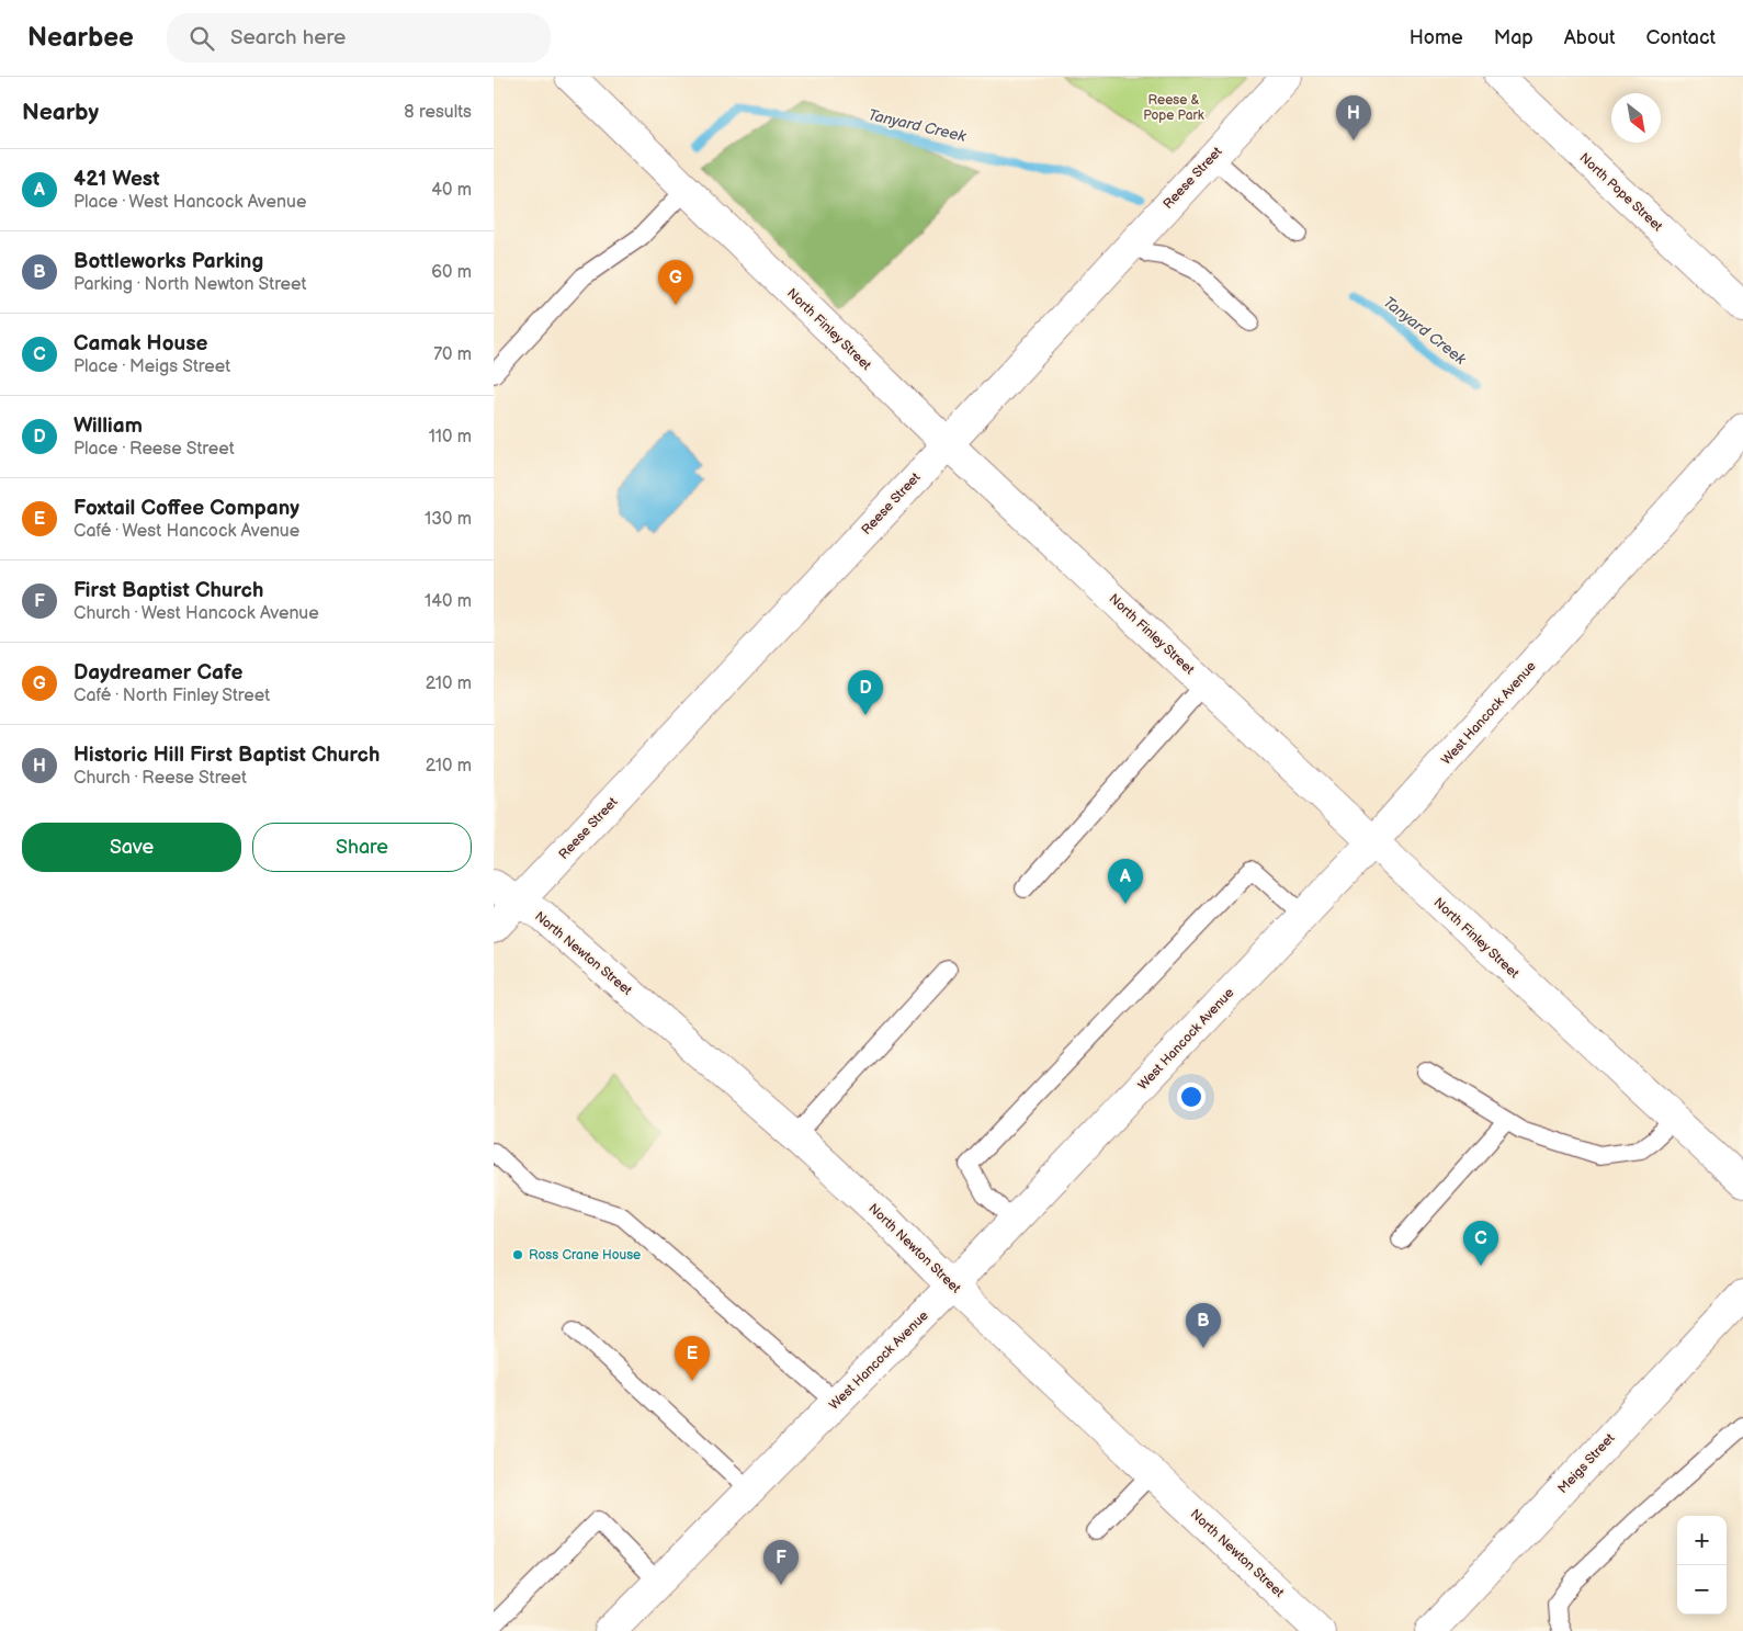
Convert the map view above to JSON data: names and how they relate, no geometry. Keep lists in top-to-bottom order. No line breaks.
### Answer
{"streets":{"street":["Reese Street","North Pope Street","North Finley Street","West Hancock Avenue","North Newton Street","Meigs Street"]},"crossings":[["Reese Street","North Finley Street"],["Reese Street","North Newton Street"],["North Finley Street","West Hancock Avenue"],["West Hancock Avenue","North Newton Street"]],"water":["Tanyard Creek"],"parks":["Reese & Pope Park"],"places":["Ross Crane House"],"north":"bottom right","page":{"header":"Nearbee","search":"Search here","nav":["Home","Map","About","Contact"],"heading":["Nearby","8 results"],"pins":["H","G","D","A","C","B","E","F"],"list":[{"mark":"A","name":"421 West","note":"Place · West Hancock Avenue","value":"40 m"},{"mark":"B","name":"Bottleworks Parking","note":"Parking · North Newton Street","value":"60 m"},{"mark":"C","name":"Camak House","note":"Place · Meigs Street","value":"70 m"},{"mark":"D","name":"William","note":"Place · Reese Street","value":"110 m"},{"mark":"E","name":"Foxtail Coffee Company","note":"Café · West Hancock Avenue","value":"130 m"},{"mark":"F","name":"First Baptist Church","note":"Church · West Hancock Avenue","value":"140 m"},{"mark":"G","name":"Daydreamer Cafe","note":"Café · North Finley Street","value":"210 m"},{"mark":"H","name":"Historic Hill First Baptist Church","note":"Church · Reese Street","value":"210 m"}],"buttons":["Save","Share"],"map_buttons":["+","−"]}}
